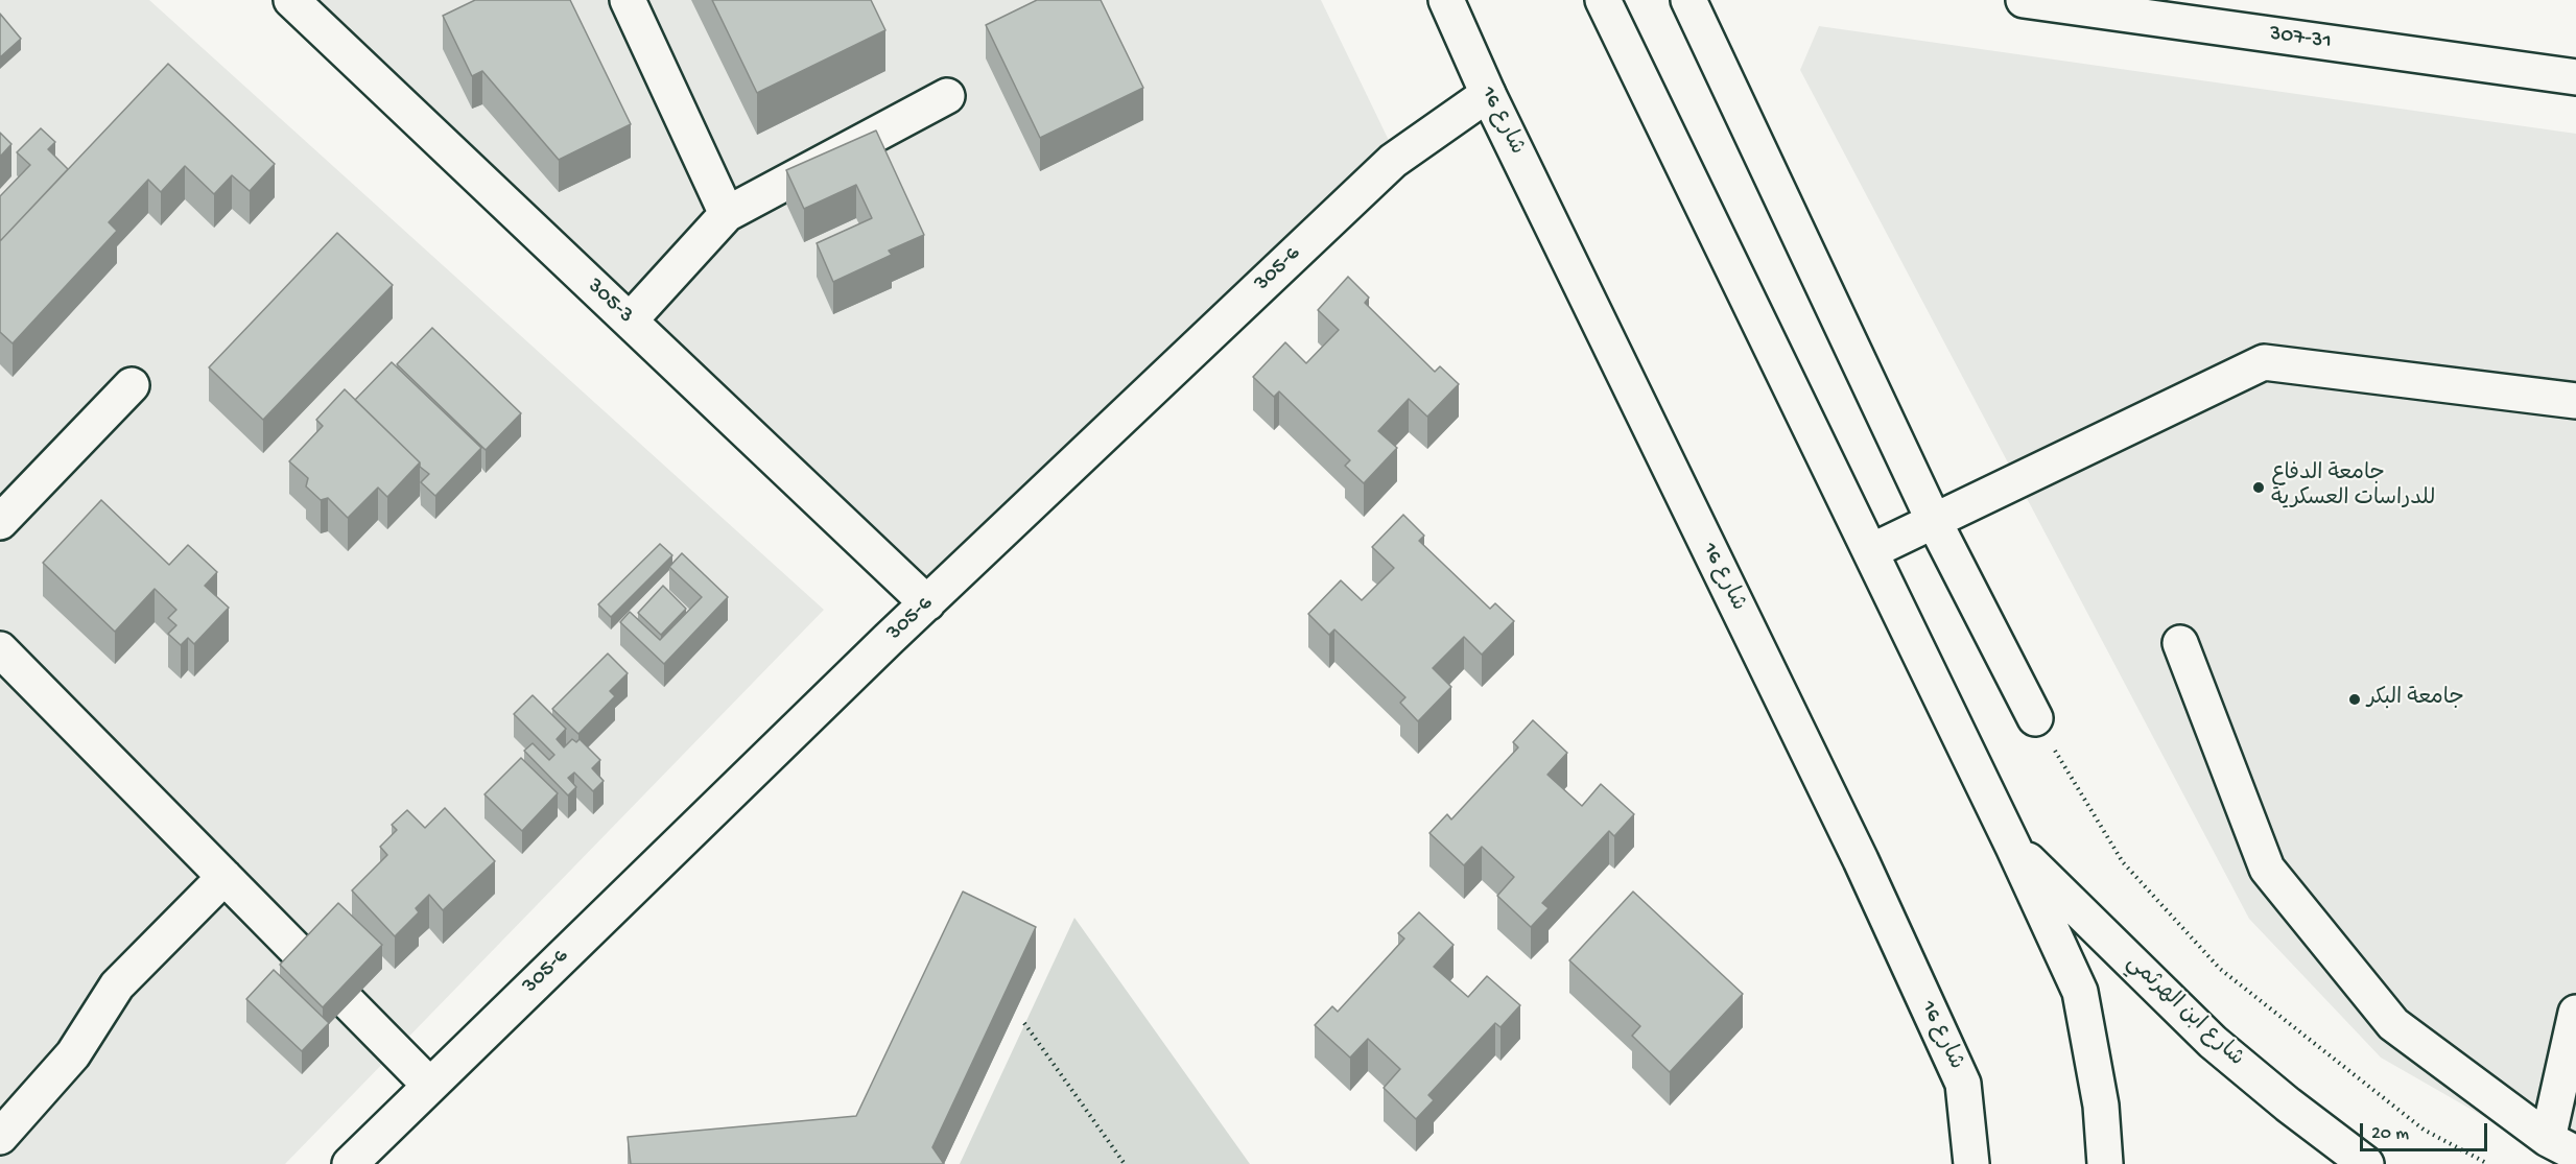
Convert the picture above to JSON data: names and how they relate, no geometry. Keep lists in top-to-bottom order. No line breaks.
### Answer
{"streets":{"main road":["307-31","شارع 16","305-6","305-3","شارع ابن الهرثمي"]},"crossings":[["شارع 16","305-6"],["305-6","305-3"]],"places":["جامعة الدفاع للدراسات العسكرية","جامعة البكر"],"scale_bar":"20 m"}
